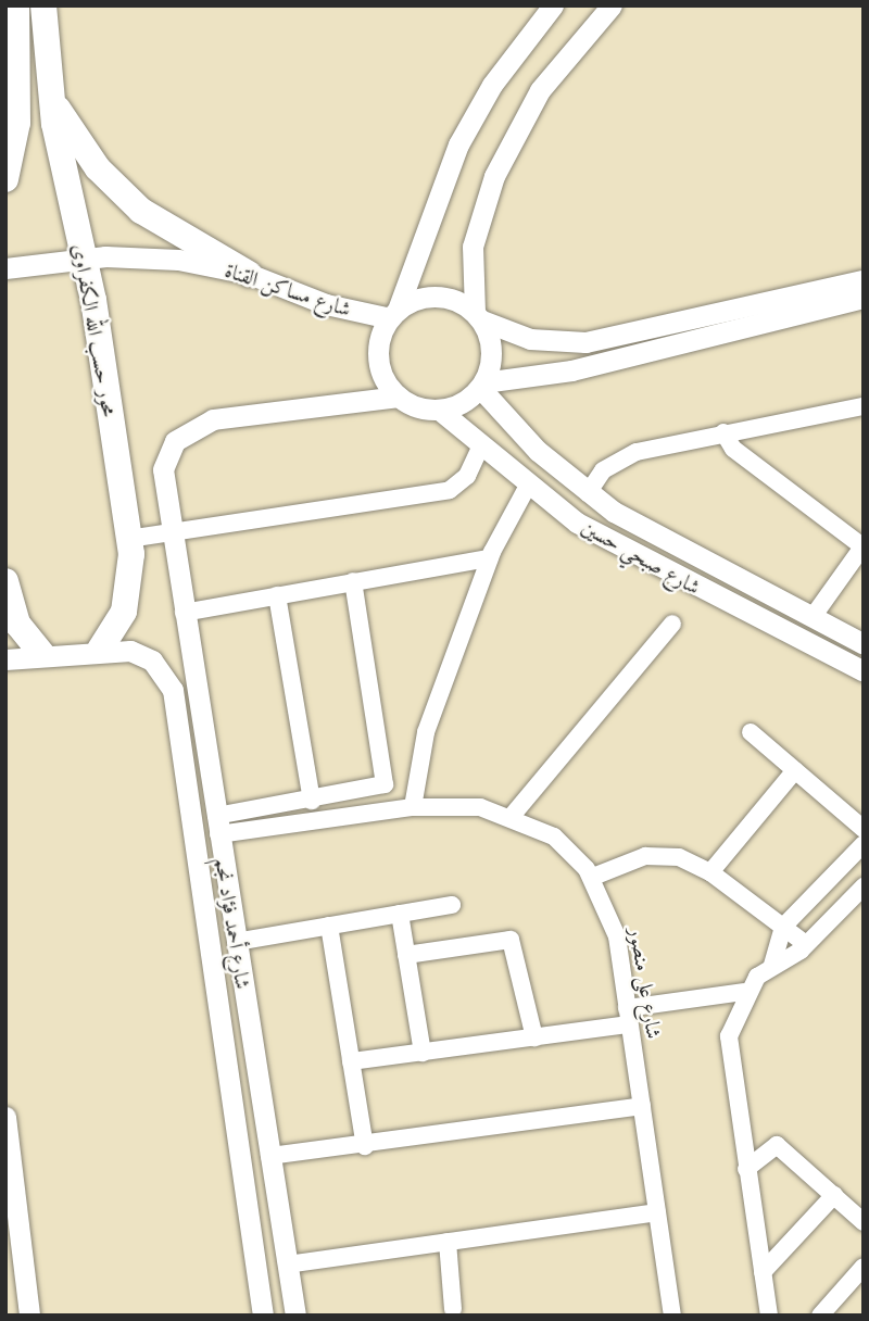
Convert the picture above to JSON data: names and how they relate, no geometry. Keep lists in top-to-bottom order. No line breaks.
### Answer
{"streets":{"main road":["محور حسب الله الكفراوى"],"street":["شارع مساكن القناة","شارع صبحي حسين","شارع أحمد فؤاد نجم","شارع على منصور"]},"crossings":[["شارع مساكن القناة","محور حسب الله الكفراوى"],["شارع مساكن القناة","شارع صبحي حسين"],["محور حسب الله الكفراوى","شارع أحمد فؤاد نجم"],["شارع أحمد فؤاد نجم","شارع على منصور"]]}
